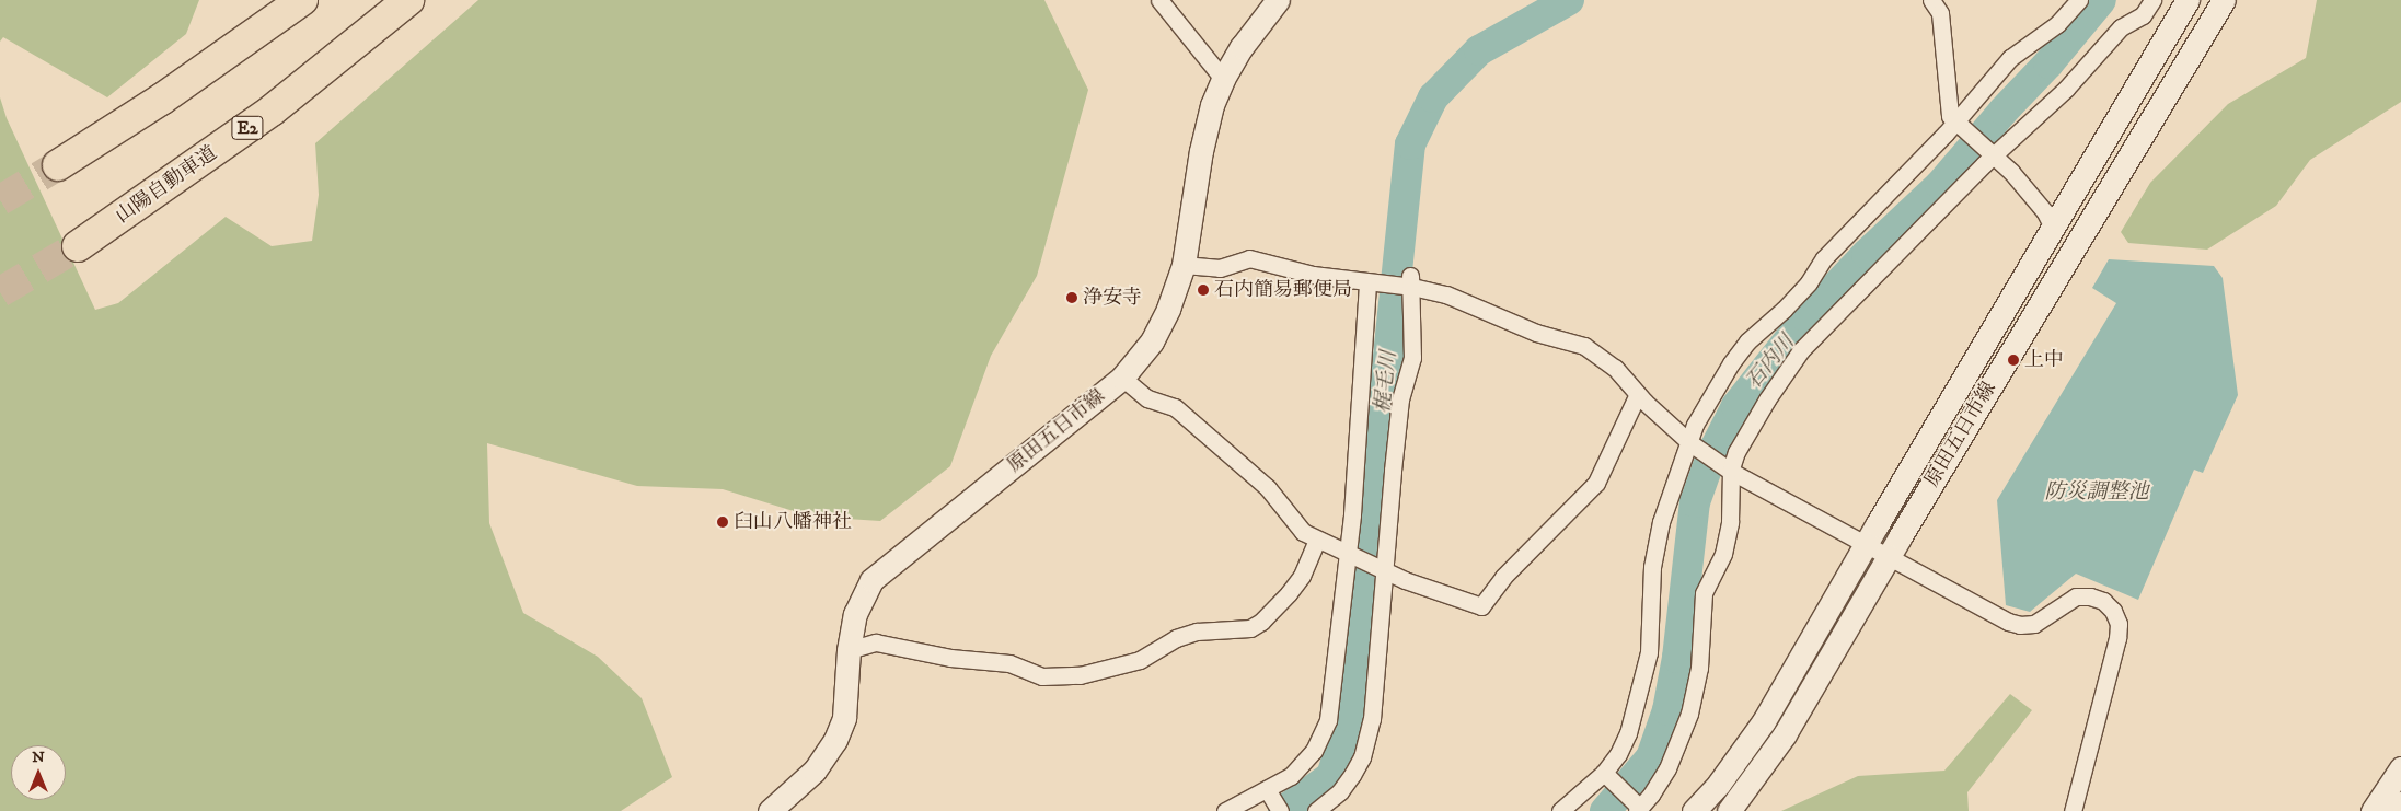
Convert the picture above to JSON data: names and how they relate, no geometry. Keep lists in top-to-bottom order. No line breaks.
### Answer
{"streets":{"highway":["E2","山陽自動車道"],"main road":["原田五日市線"]},"water":["石内川","梶毛川","防災調整池"],"places":["石内簡易郵便局","浄安寺","上中","臼山八幡神社"],"north":"top"}
